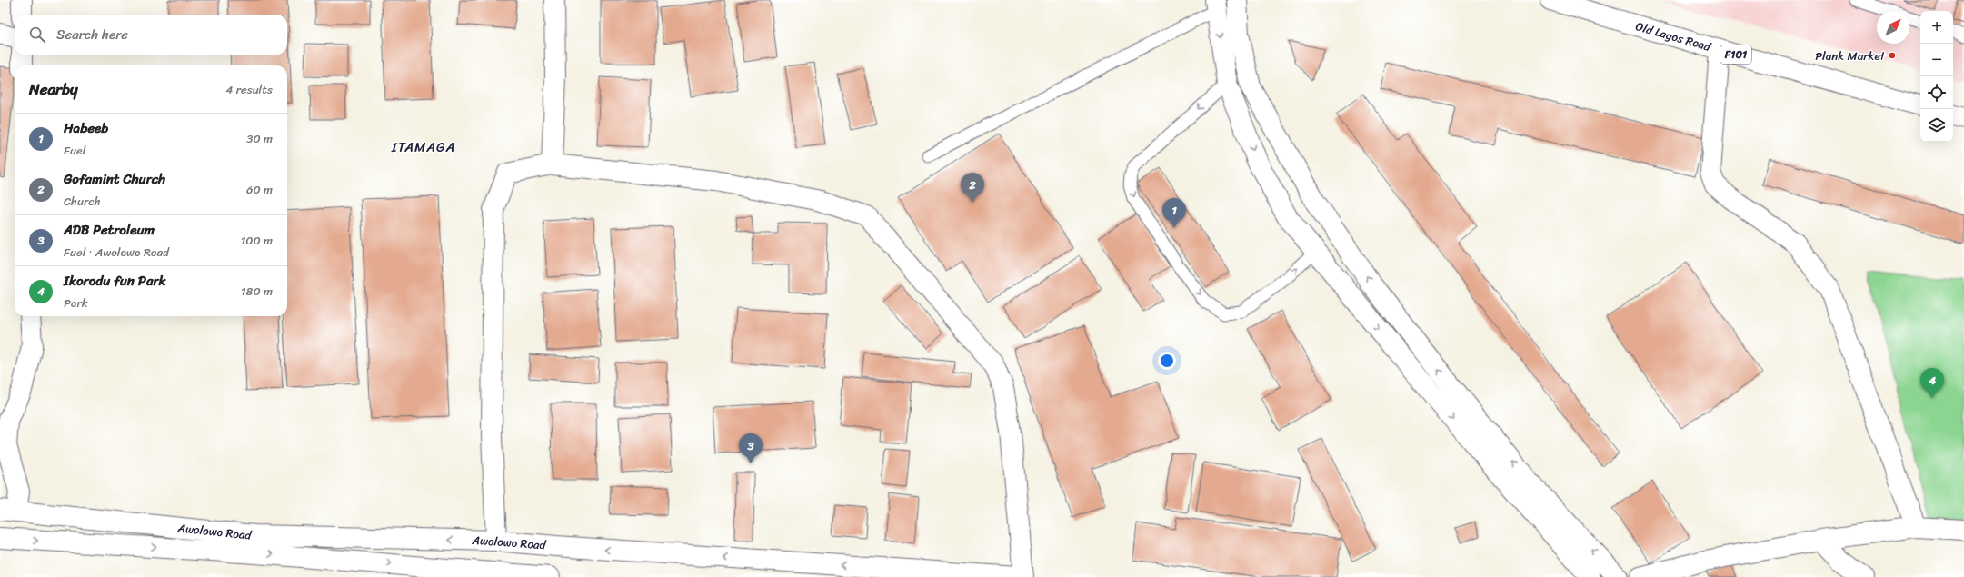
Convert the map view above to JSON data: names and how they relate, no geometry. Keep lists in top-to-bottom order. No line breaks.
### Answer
{"streets":{"main road":["Old Lagos Road","F101","Awolowo Road"]},"districts":["ITAMAGA"],"places":["Plank Market"],"north":"top right","page":{"map_buttons":["+","−"],"search":"Search here","heading":["Nearby","4 results"],"list":[{"mark":"1","name":"Habeeb","note":"Fuel","value":"30 m"},{"mark":"2","name":"Gofamint Church","note":"Church","value":"60 m"},{"mark":"3","name":"ADB Petroleum","note":"Fuel · Awolowo Road","value":"100 m"},{"mark":"4","name":"Ikorodu fun Park","note":"Park","value":"180 m"}],"pins":["2","1","4","3"]}}
